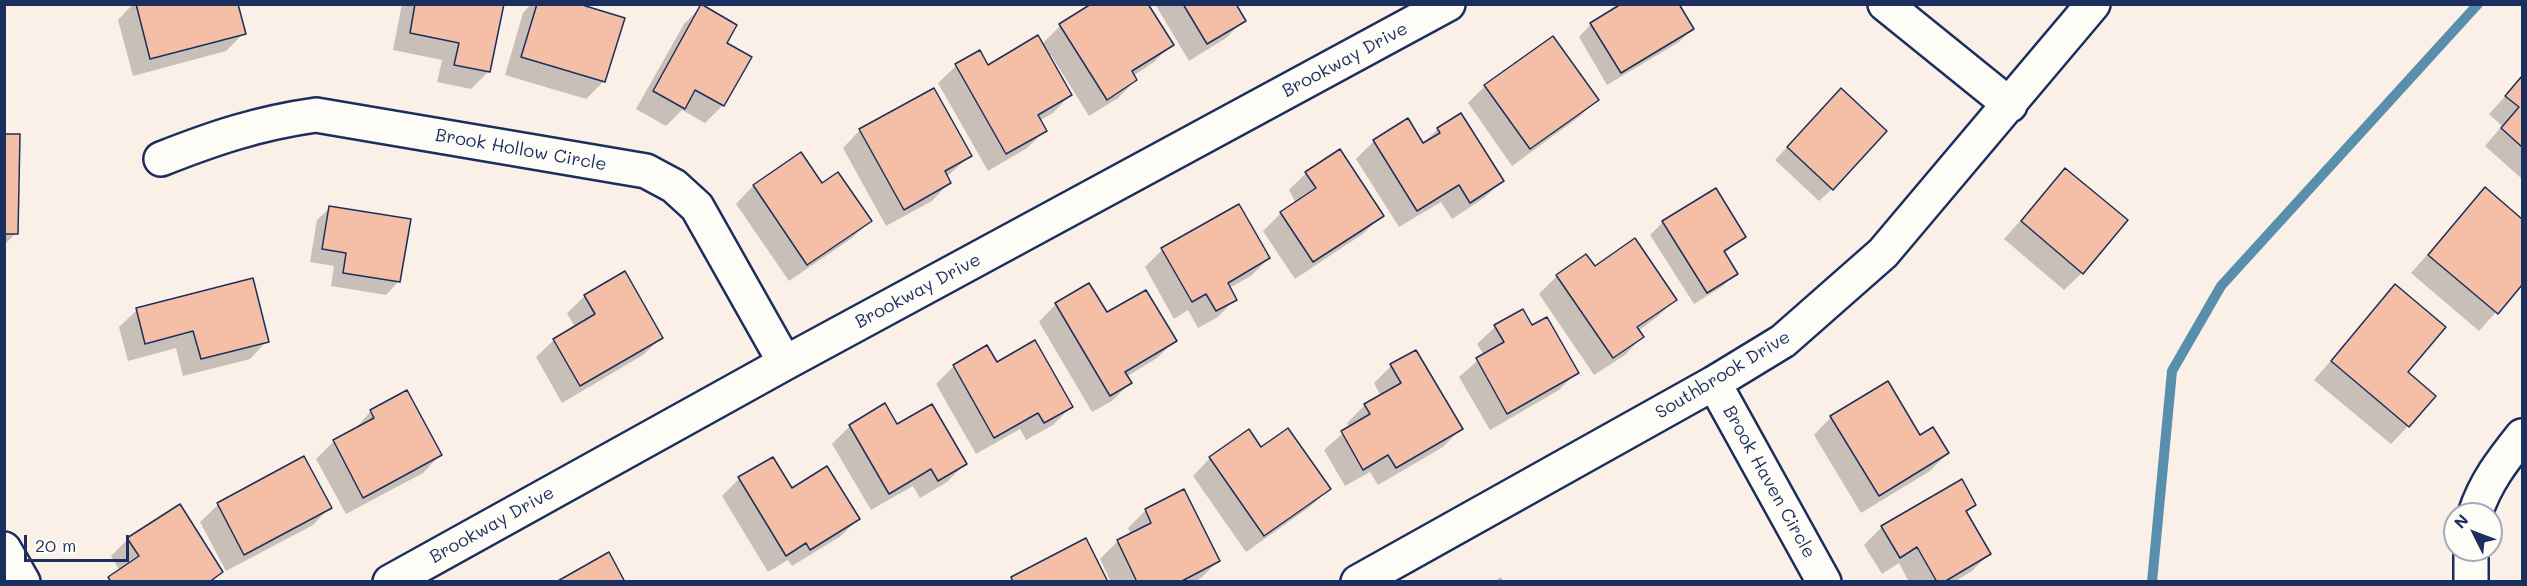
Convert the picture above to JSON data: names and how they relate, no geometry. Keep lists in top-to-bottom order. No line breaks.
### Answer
{"streets":{"street":["Brookway Drive","Brook Hollow Circle","Southbrook Drive","Brook Haven Circle"]},"crossings":[["Brookway Drive","Brook Hollow Circle"],["Southbrook Drive","Brook Haven Circle"]],"scale_bar":"20 m","north":"top left"}
